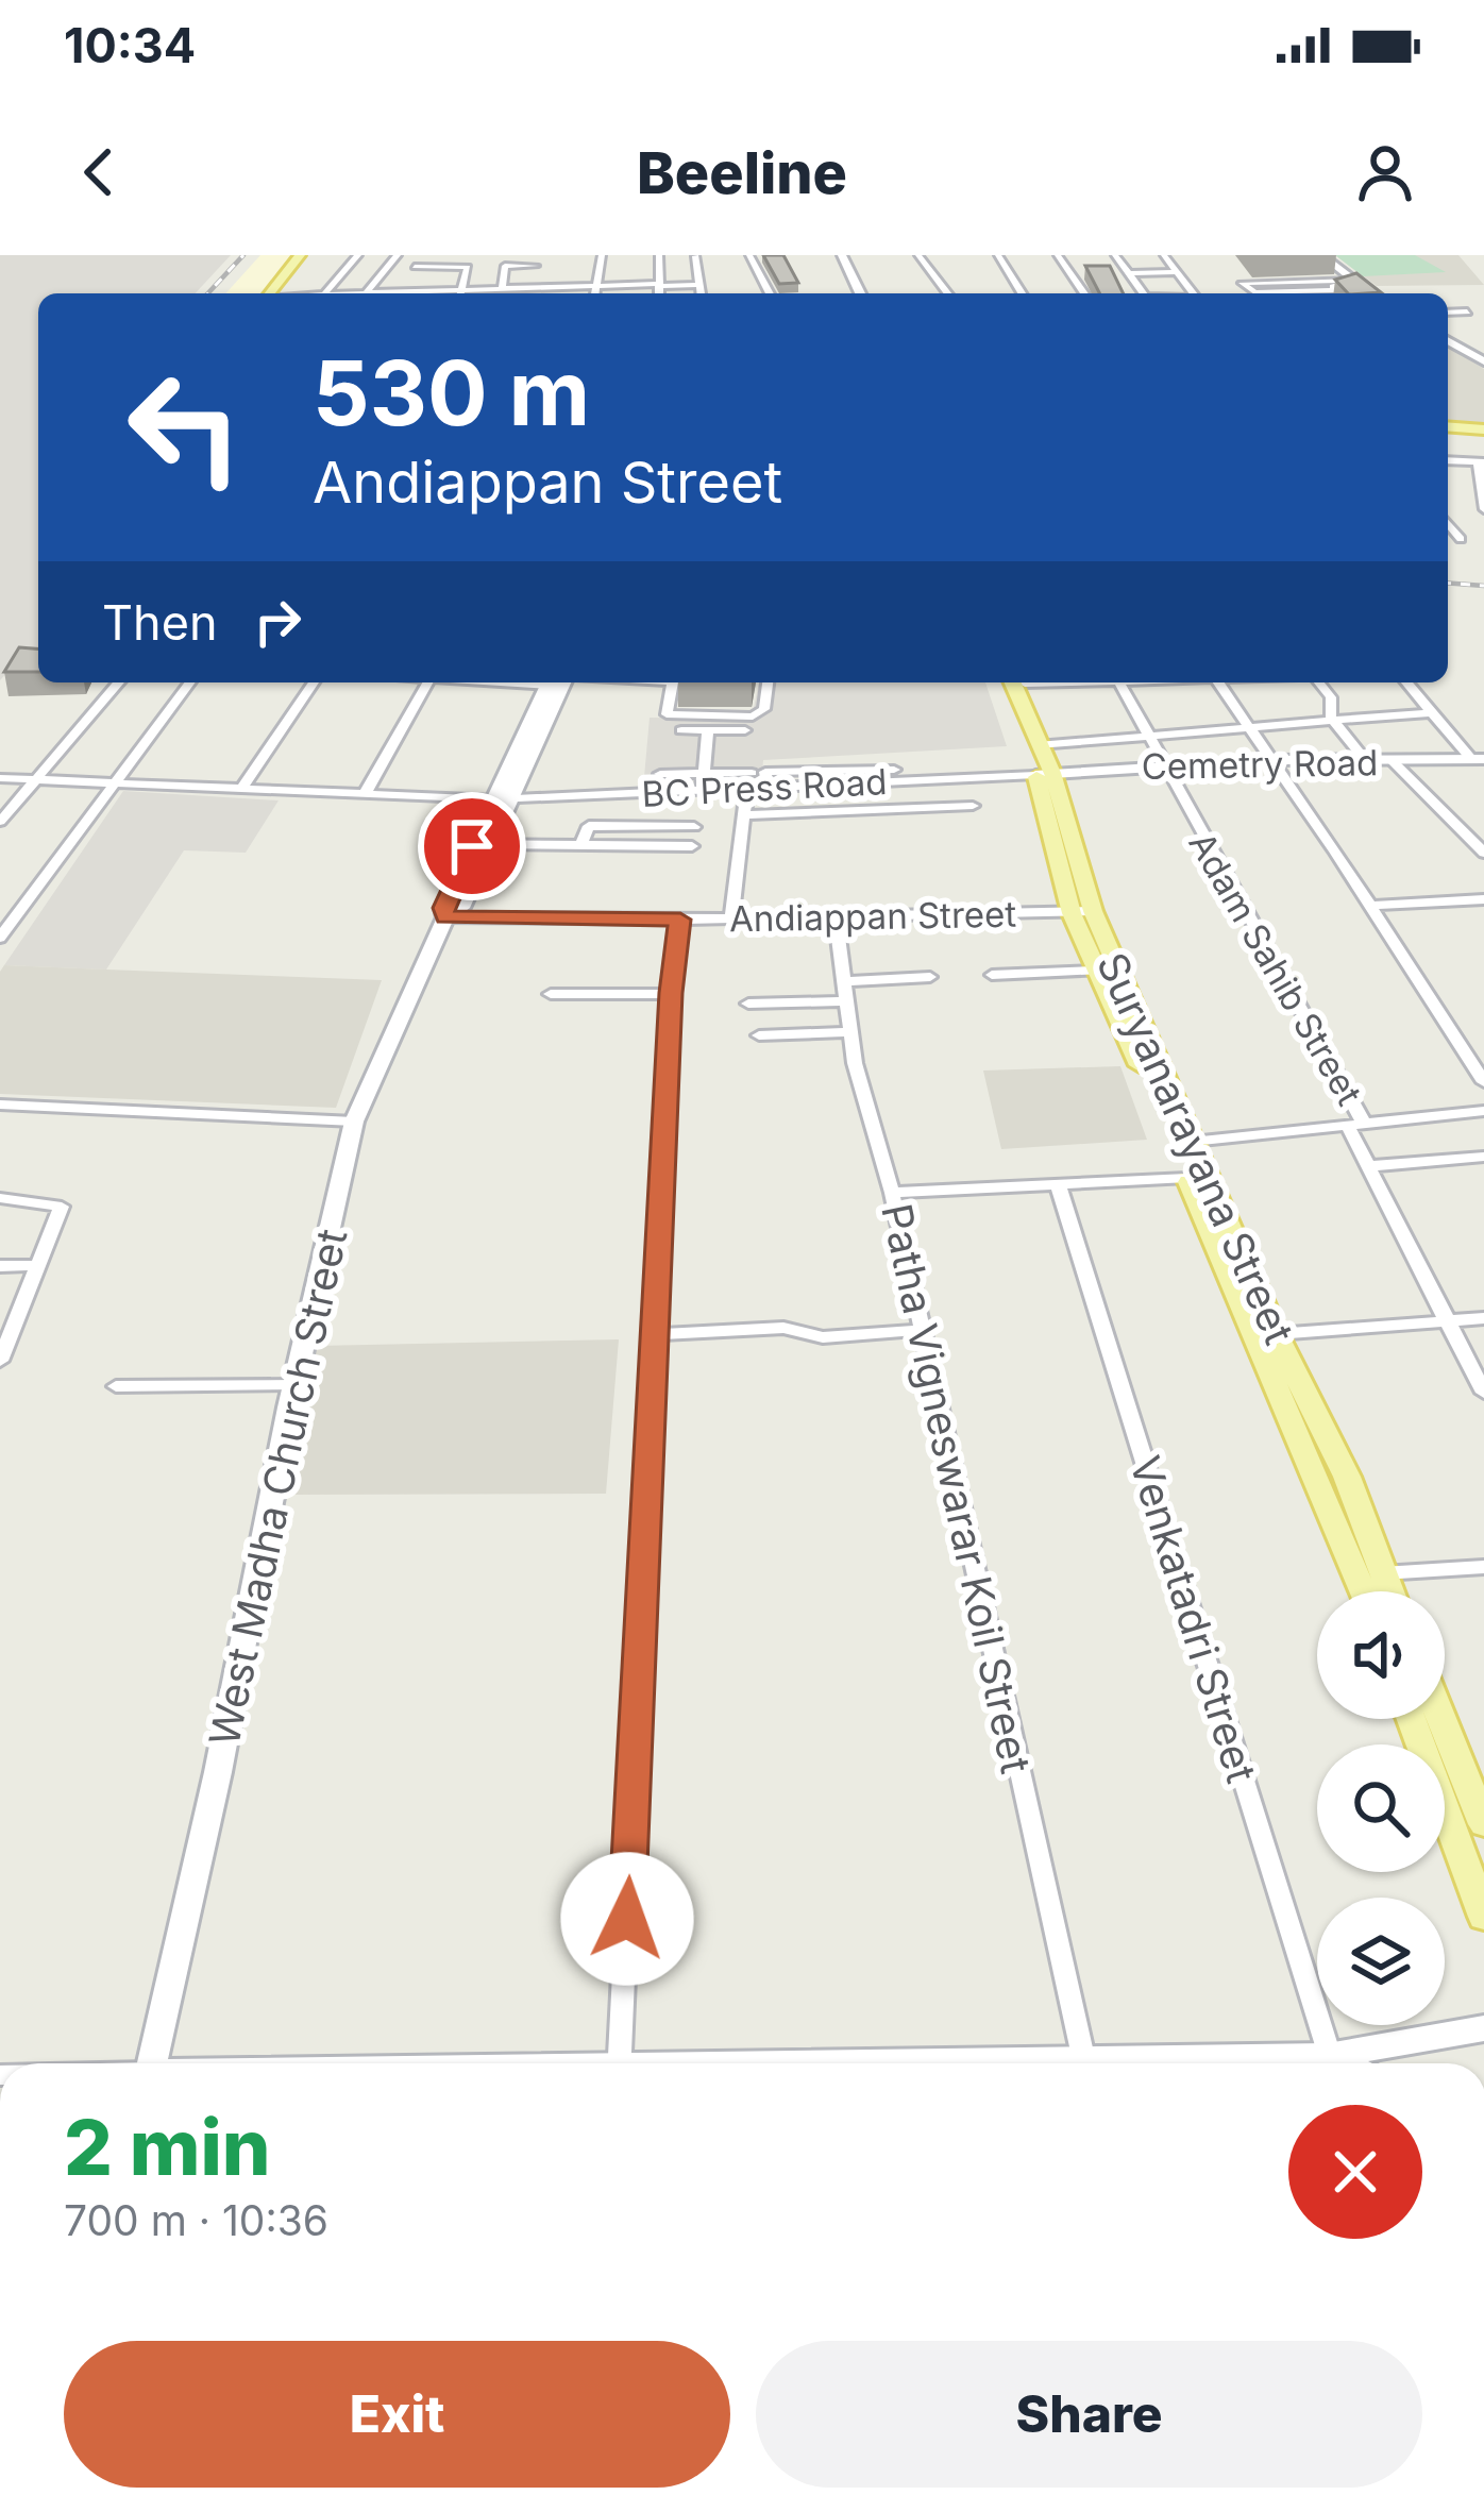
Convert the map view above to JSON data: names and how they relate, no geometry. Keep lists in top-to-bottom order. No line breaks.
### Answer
{"streets":{"main road":["Cemetry Road","Suryanarayana Street","West Madha Church Street"],"street":["BC Press Road","Andiappan Street","Adam Sahib Street","Patha Vigneswarar Koil Street","Venkatadri Street"]},"crossings":[["Cemetry Road","BC Press Road"],["Cemetry Road","Adam Sahib Street"],["Cemetry Road","Suryanarayana Street"],["BC Press Road","Suryanarayana Street"],["BC Press Road","West Madha Church Street"],["Andiappan Street","Suryanarayana Street"],["Andiappan Street","West Madha Church Street"],["Andiappan Street","Patha Vigneswarar Koil Street"]],"page":{"status":"10:34","header":"Beeline","turn":["530 m","Andiappan Street"],"then":"Then","heading":["2 min","700 m · 10:36"],"buttons":["Exit","Share"]}}
